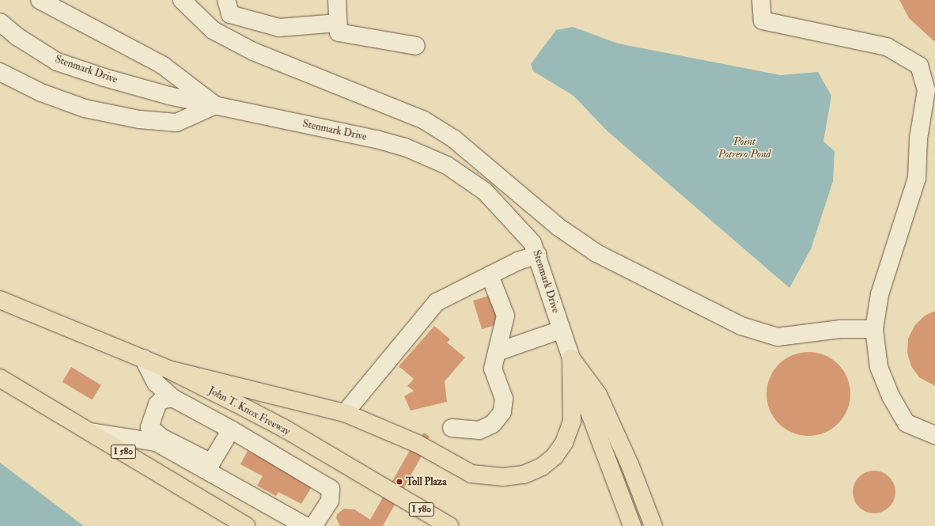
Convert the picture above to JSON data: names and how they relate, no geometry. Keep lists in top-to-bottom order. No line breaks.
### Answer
{"streets":{"highway":["John T. Knox Freeway","I 580"],"street":["Stenmark Drive"]},"water":["Point Potrero Pond"],"places":["Toll Plaza"]}
